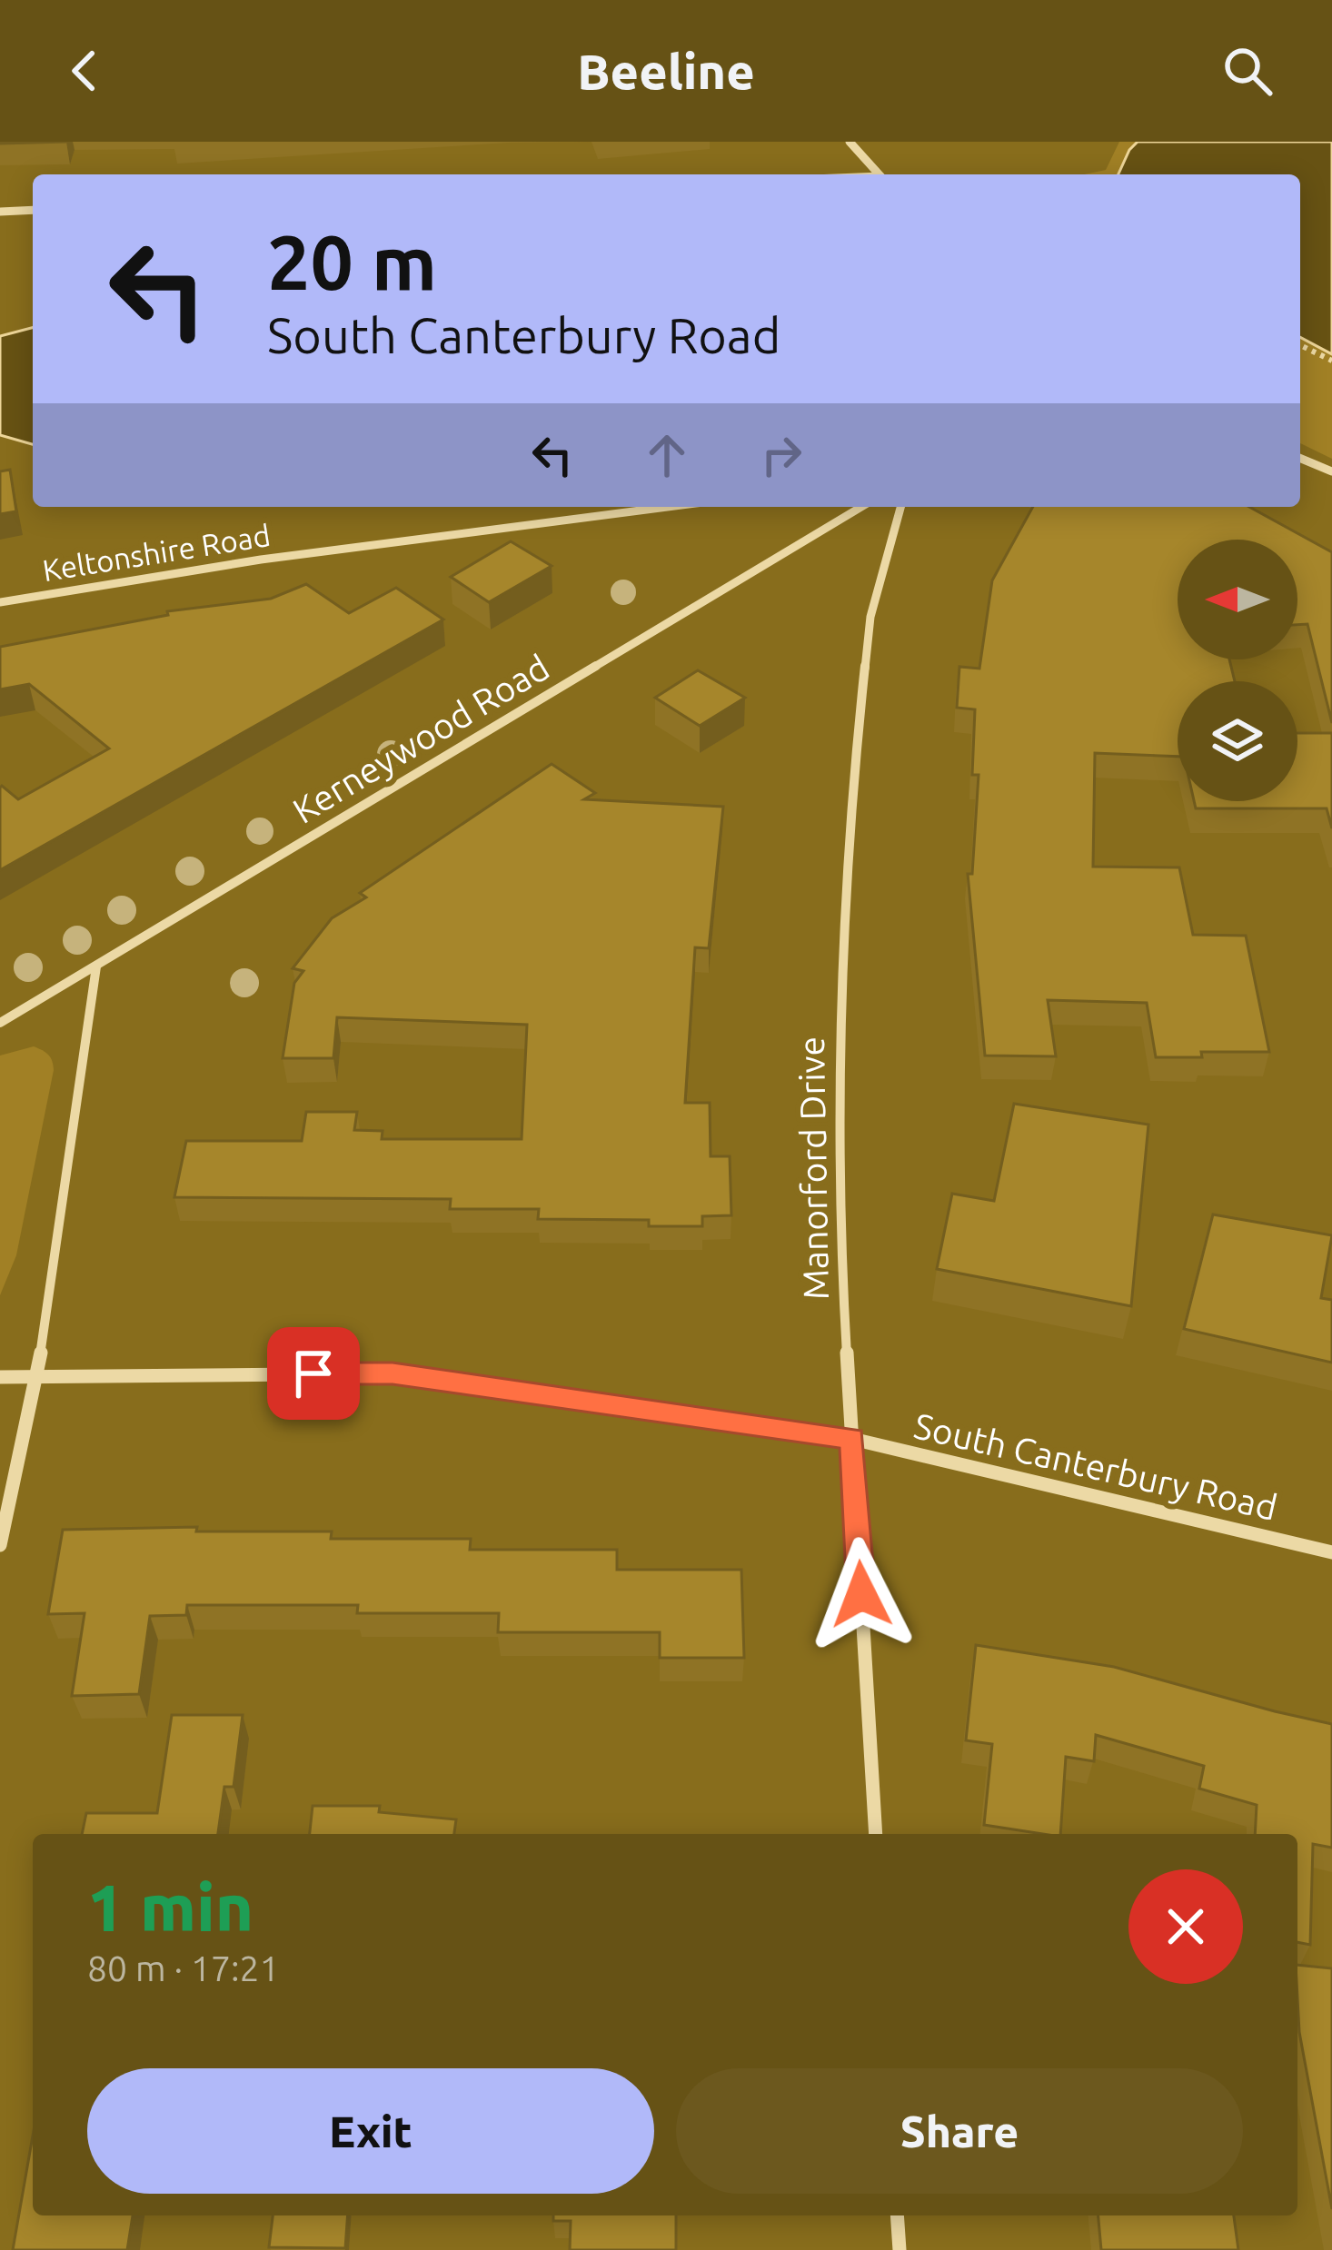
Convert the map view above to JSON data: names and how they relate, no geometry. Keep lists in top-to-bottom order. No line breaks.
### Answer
{"streets":{"street":["Keltonshire Road","Kerneywood Road","Manorford Drive","South Canterbury Road"]},"crossings":[["Manorford Drive","South Canterbury Road"]],"north":"left","page":{"header":"Beeline","turn":["20 m","South Canterbury Road"],"heading":["1 min","80 m · 17:21"],"buttons":["Exit","Share"]}}
